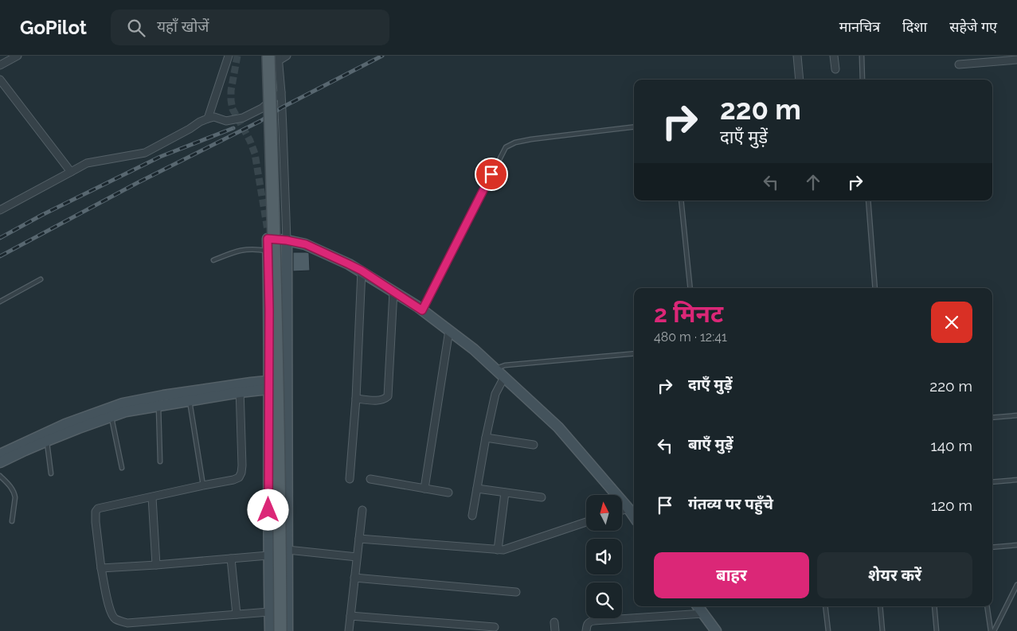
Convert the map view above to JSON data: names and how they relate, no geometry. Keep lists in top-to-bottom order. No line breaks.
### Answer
{"north":"top","page":{"header":"GoPilot","search":"यहाँ खोजें","nav":["मानचित्र","दिशा","सहेजे गए"],"turn":["220 m","दाएँ मुड़ें"],"heading":["2 मिनट","480 m · 12:41"],"list":[{"name":"दाएँ मुड़ें","value":"220 m"},{"name":"बाएँ मुड़ें","value":"140 m"},{"name":"गंतव्य पर पहुँचे","value":"120 m"}],"buttons":["बाहर","शेयर करें"]}}
